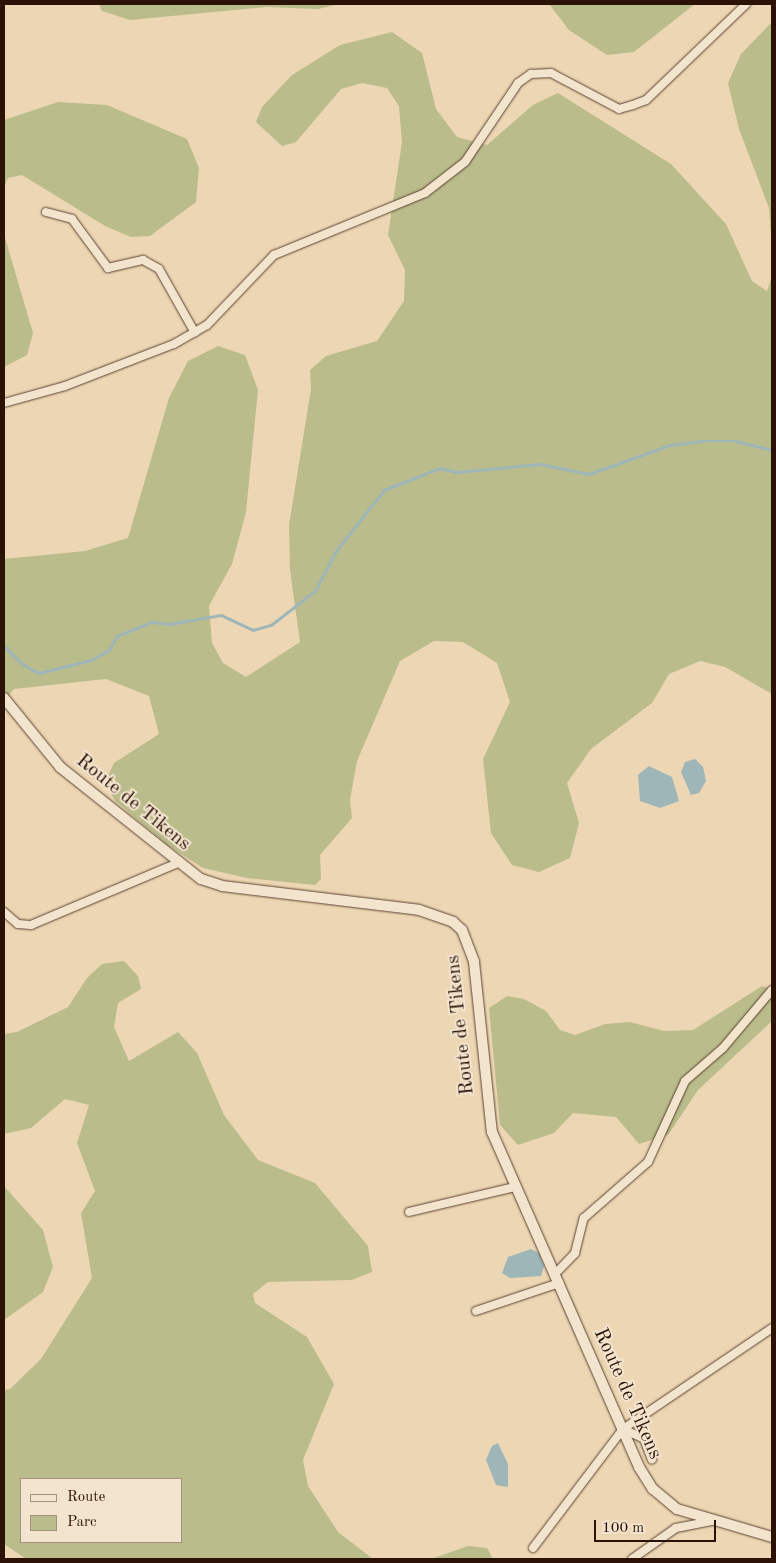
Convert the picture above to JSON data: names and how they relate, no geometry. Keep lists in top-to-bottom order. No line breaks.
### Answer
{"streets":{"street":["Route de Tikens"]},"legend":["Route","Parc"],"scale_bar":"100 m"}
